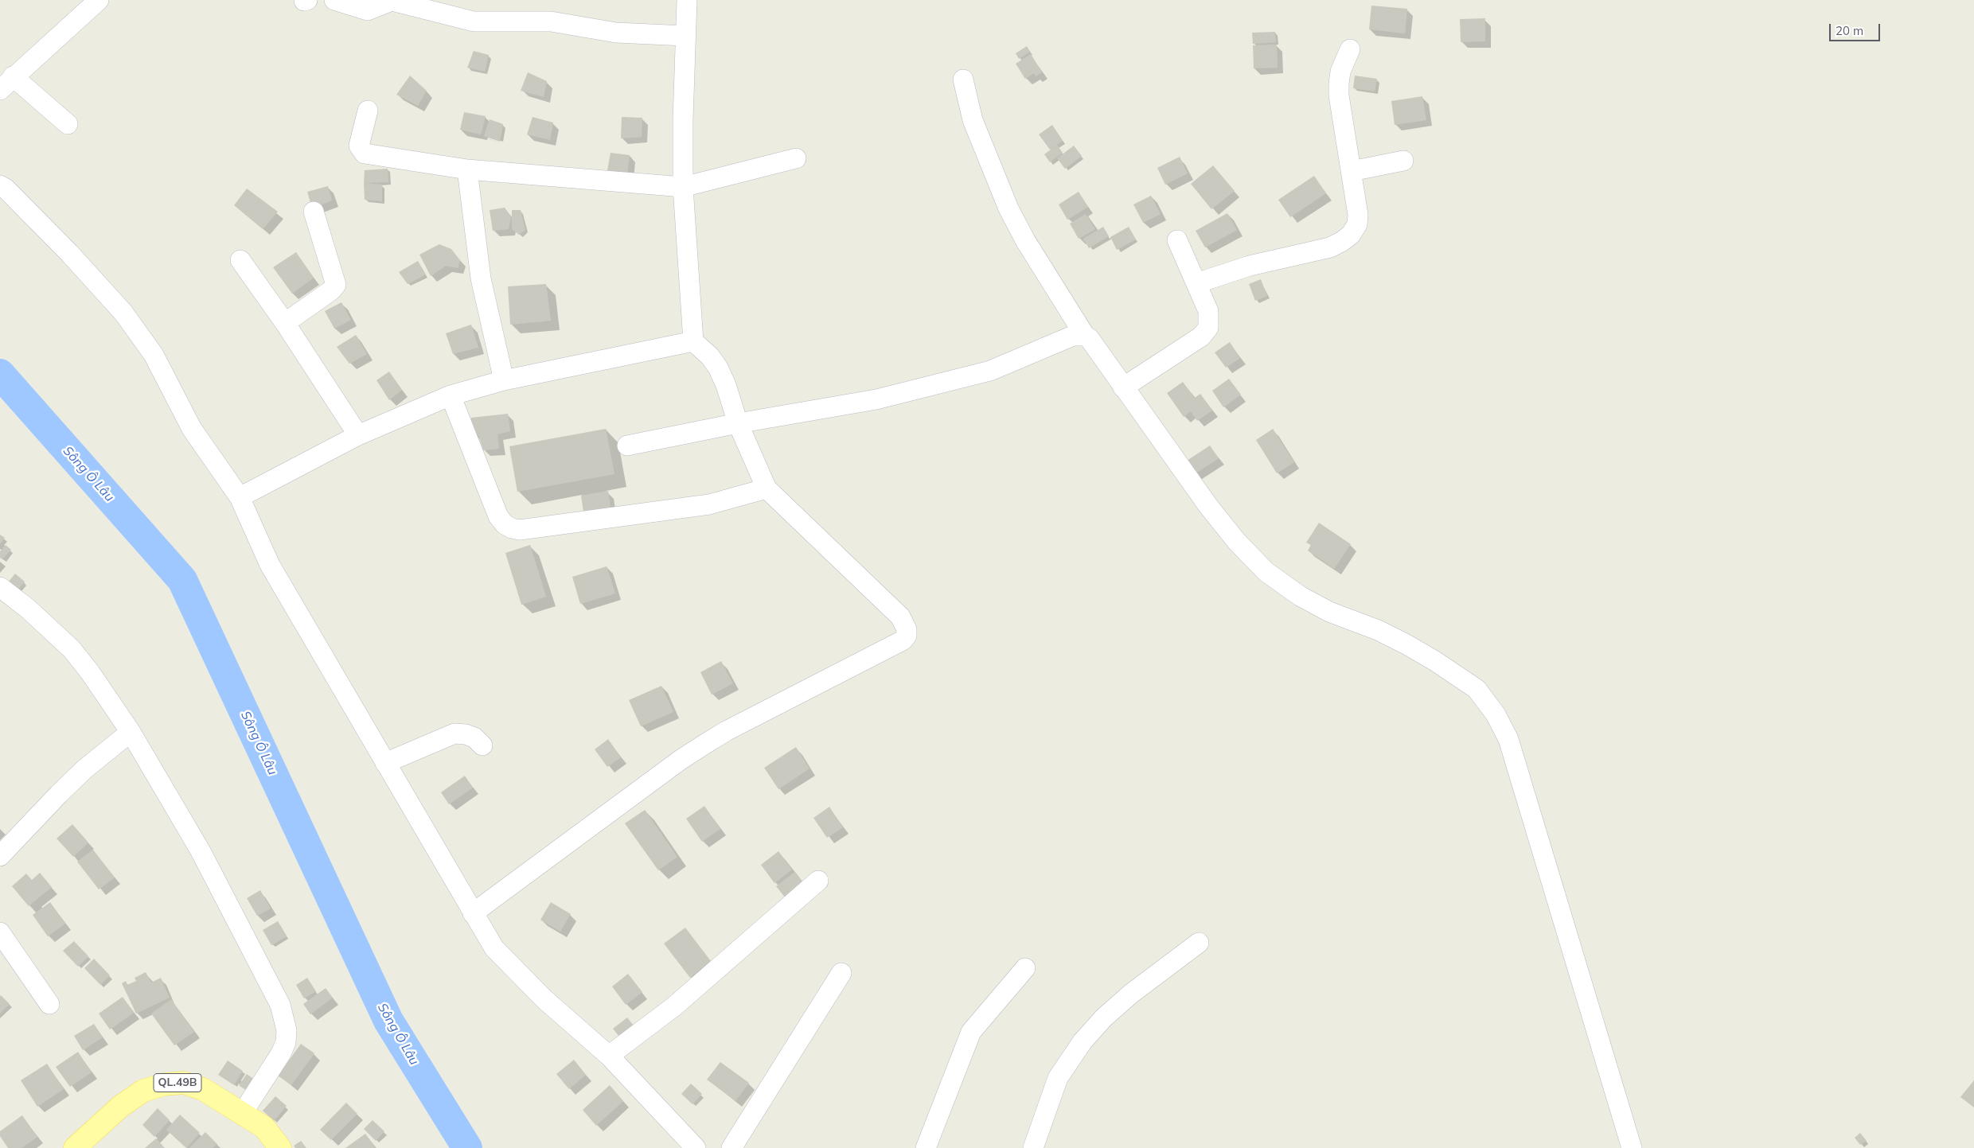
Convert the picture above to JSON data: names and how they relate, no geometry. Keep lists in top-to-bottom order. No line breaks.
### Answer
{"streets":{"main road":["QL.49B"]},"water":["Sông Ô Lâu"],"scale_bar":"20 m"}
